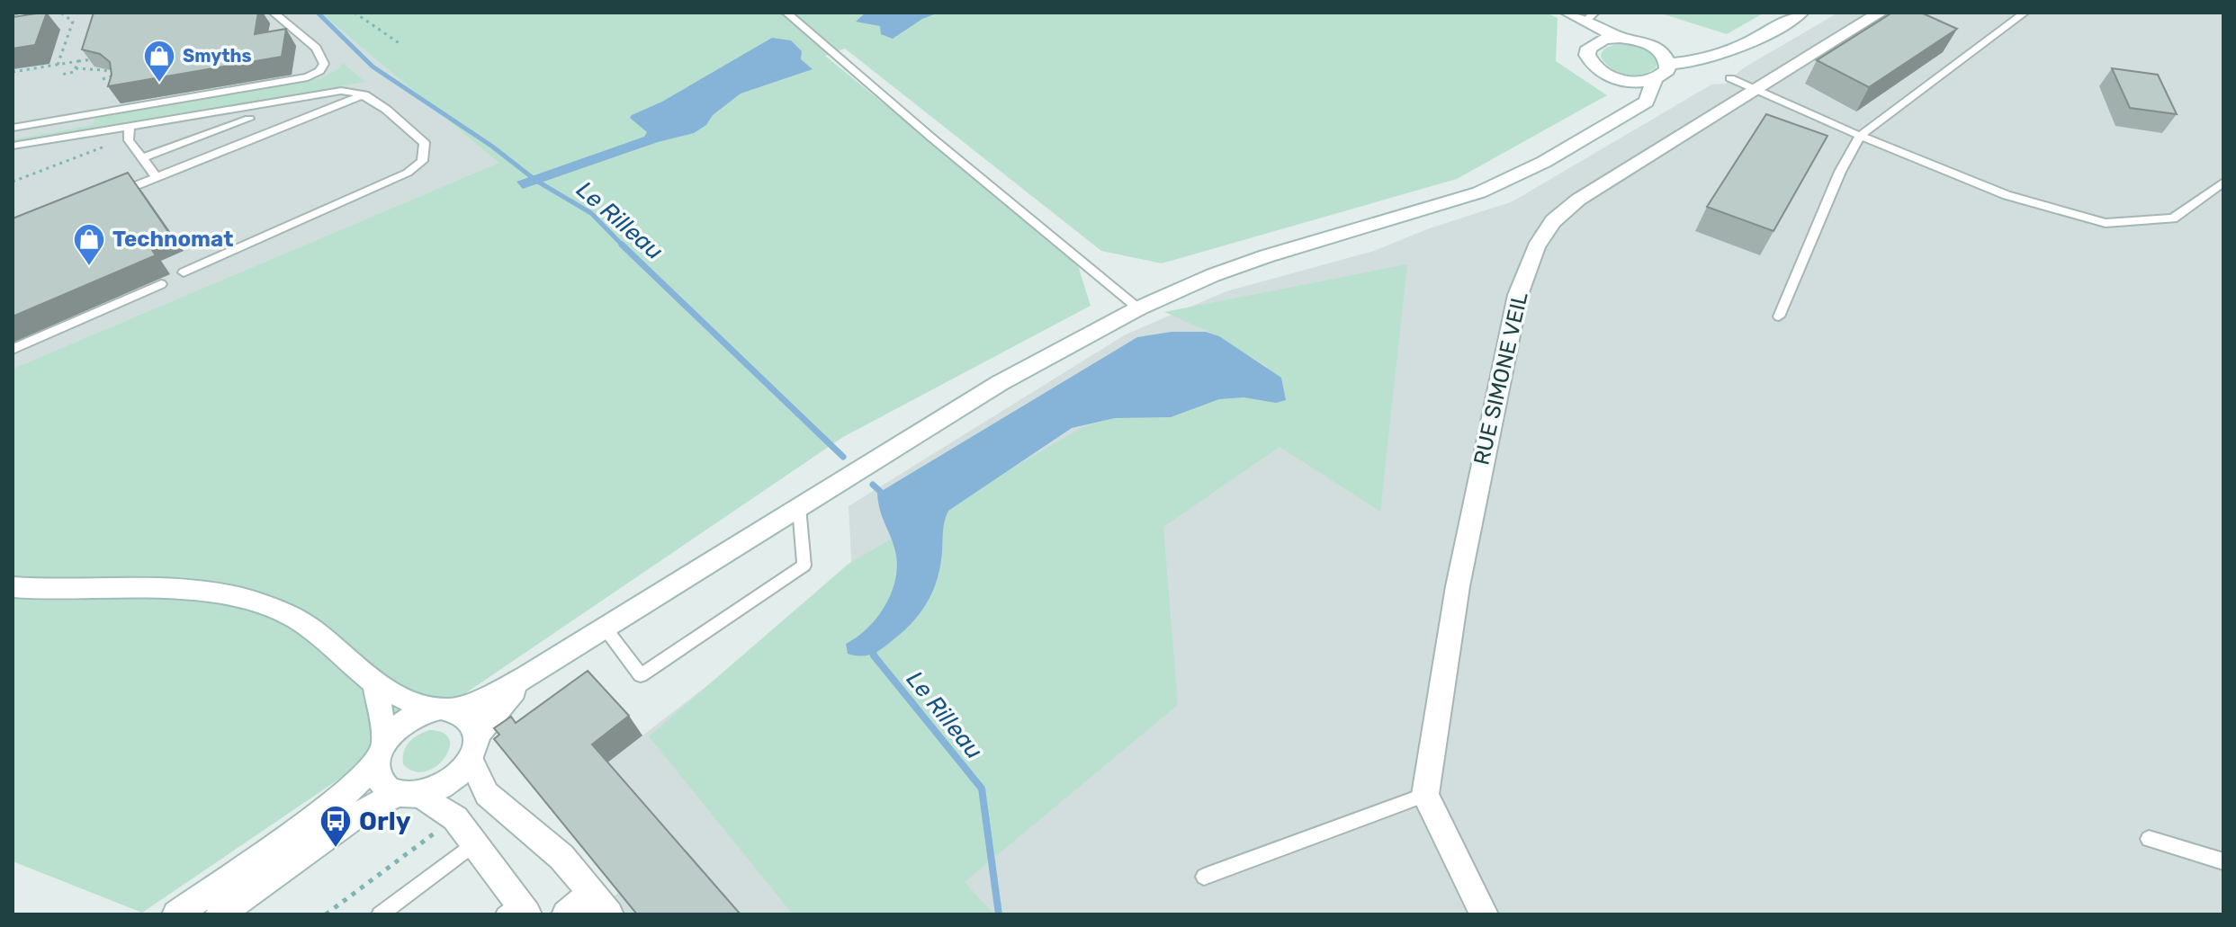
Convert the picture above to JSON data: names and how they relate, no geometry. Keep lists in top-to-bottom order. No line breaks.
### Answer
{"streets":{"main road":["RUE SIMONE VEIL"]},"water":["Le Rilleau"],"places":{"shop":["Smyths","Technomat"],"bus stop":["Orly"]}}
